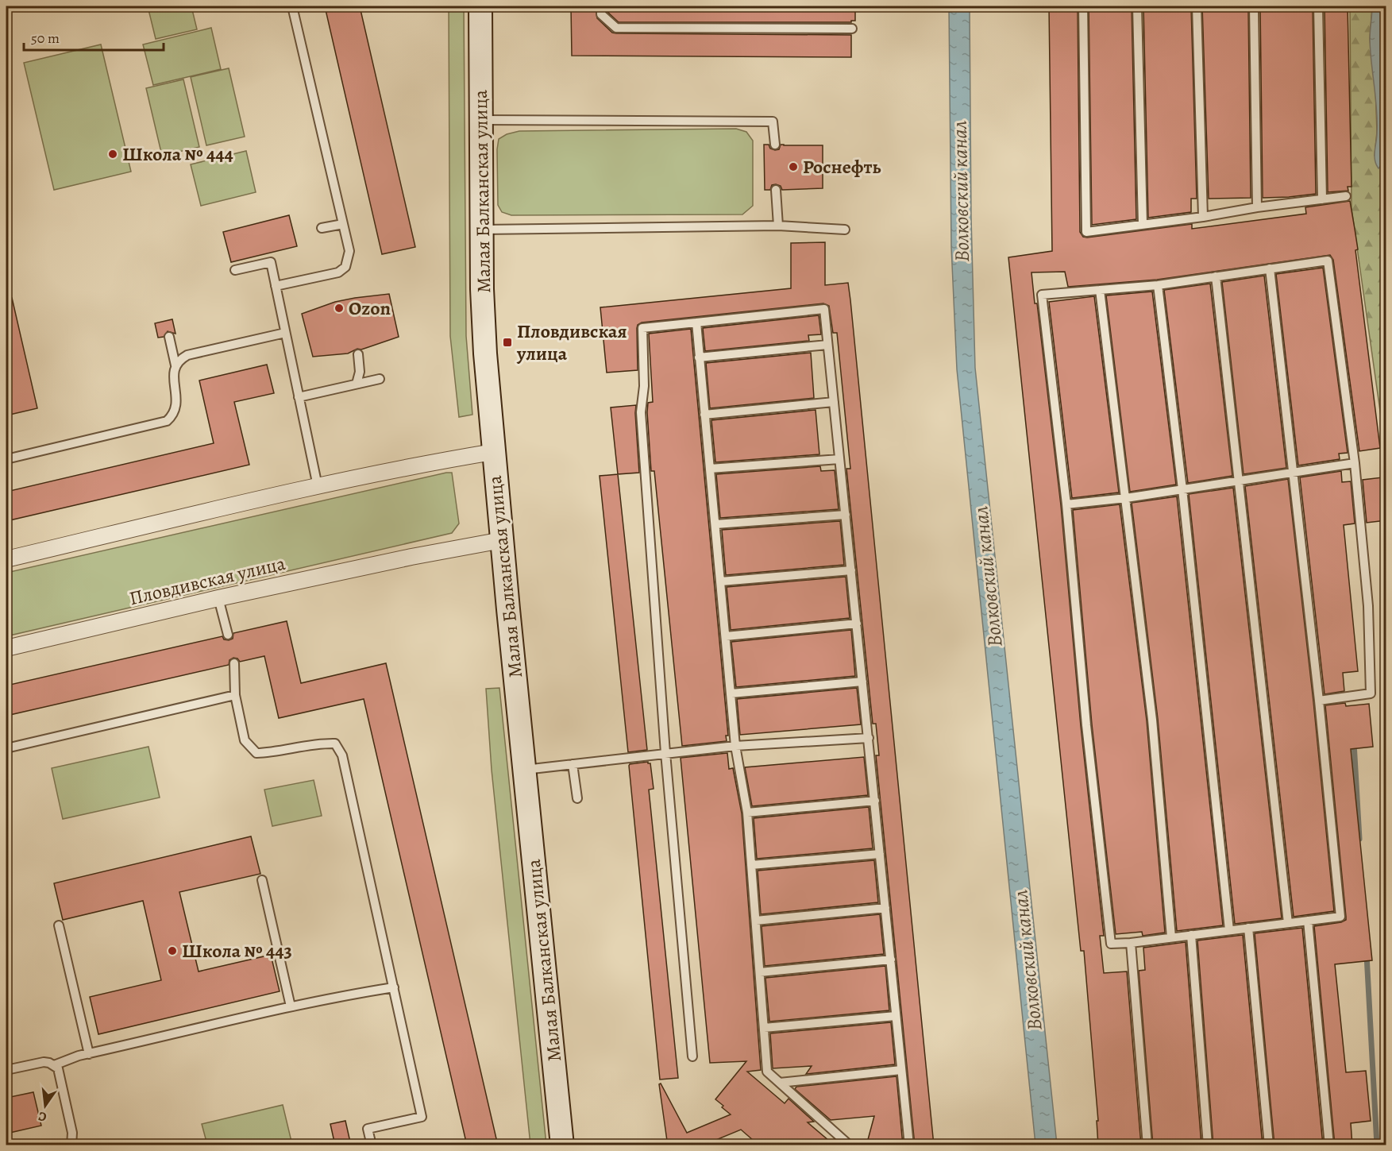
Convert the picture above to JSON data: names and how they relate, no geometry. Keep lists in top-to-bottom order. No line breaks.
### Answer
{"streets":{"street":["Малая Балканская улица","Пловдивская улица"]},"crossings":[["Малая Балканская улица","Пловдивская улица"]],"water":["Волковский канал"],"places":{"other":["Школа № 444","Роснефть","Ozon","Школа № 443"],"transit":["Пловдивская улица"]},"scale_bar":"50 m","north":"bottom"}
